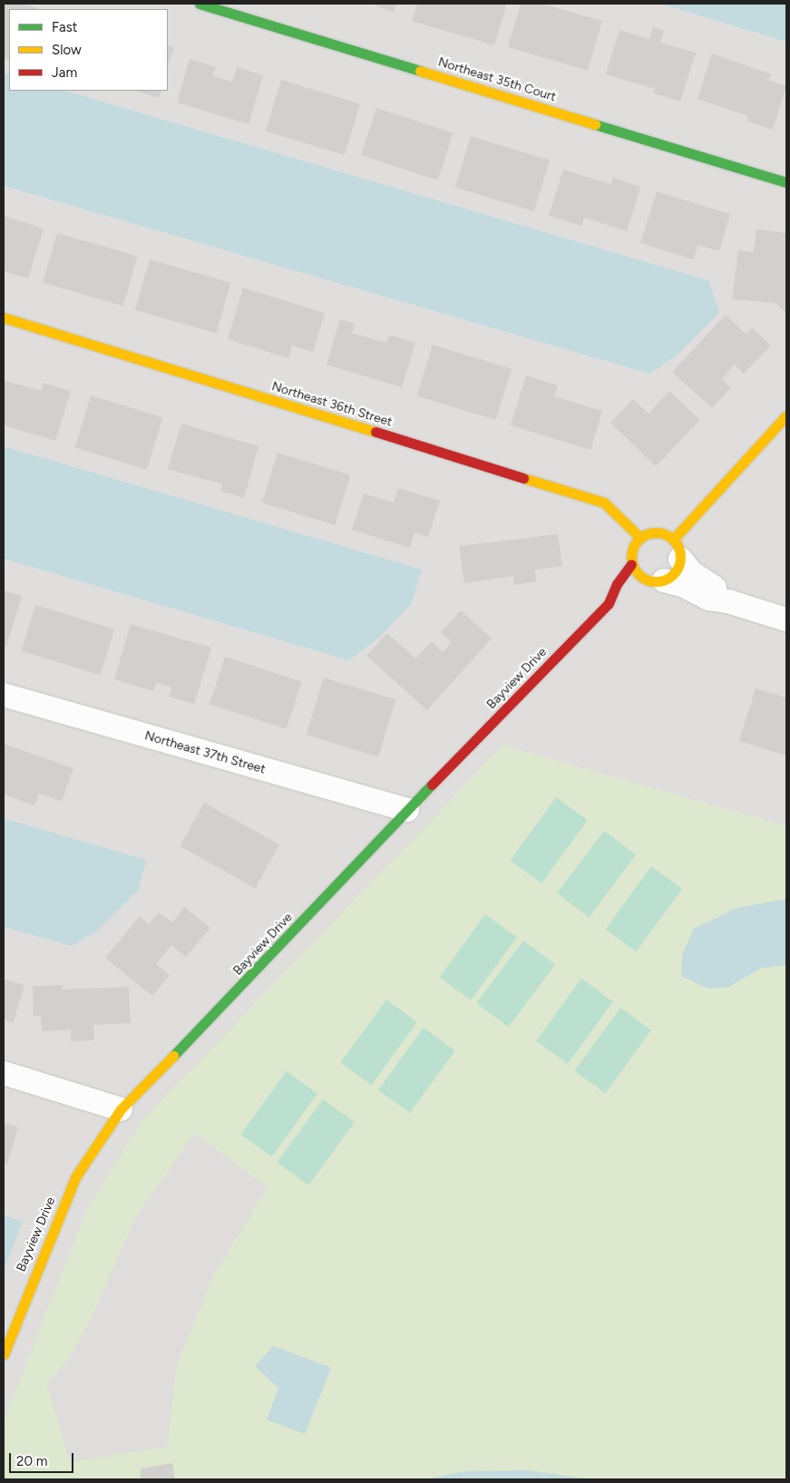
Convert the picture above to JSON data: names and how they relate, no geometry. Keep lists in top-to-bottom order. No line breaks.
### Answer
{"streets":{"street":["Northeast 35th Court","Northeast 36th Street","Bayview Drive","Northeast 37th Street"]},"crossings":[["Northeast 36th Street","Bayview Drive"],["Bayview Drive","Northeast 37th Street"]],"legend":["Fast","Slow","Jam"],"scale_bar":"20 m"}
